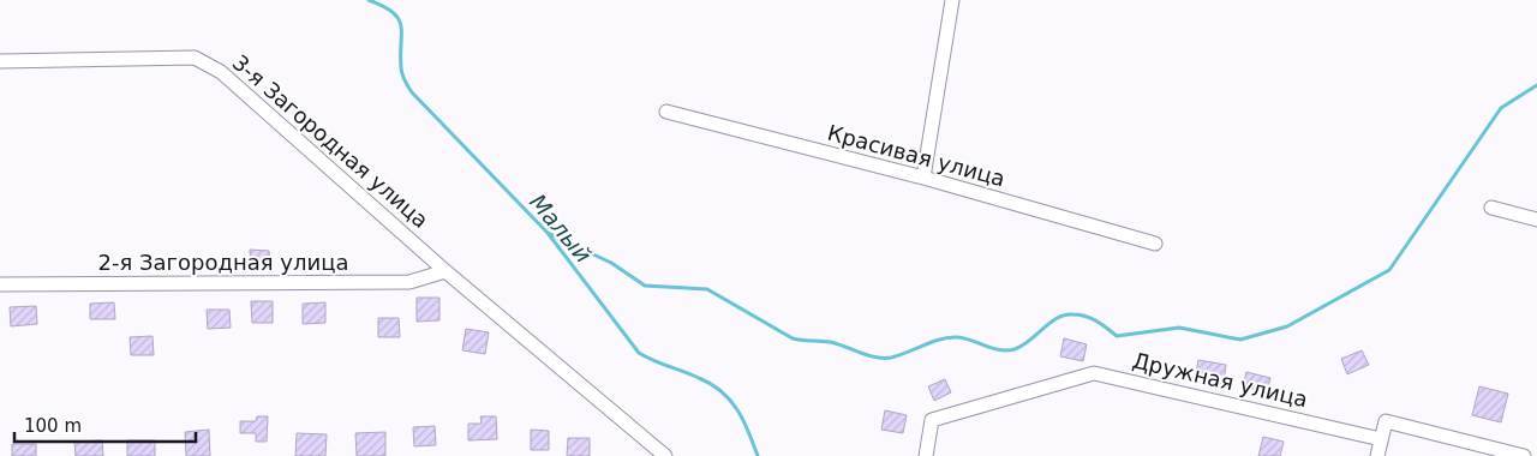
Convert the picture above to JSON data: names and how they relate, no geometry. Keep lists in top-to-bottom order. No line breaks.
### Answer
{"streets":{"street":["3-я Загородная улица","Красивая улица","2-я Загородная улица","Дружная улица"]},"crossings":[["3-я Загородная улица","2-я Загородная улица"]],"water":["Малый"],"scale_bar":"100 m"}
